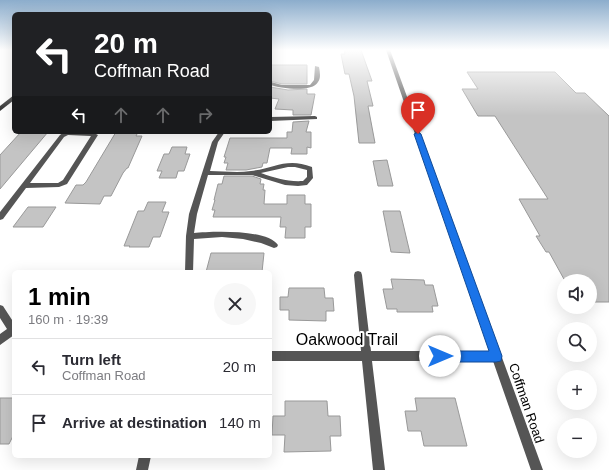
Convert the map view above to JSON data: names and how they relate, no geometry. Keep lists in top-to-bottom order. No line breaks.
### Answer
{"streets":{"street":["Oakwood Trail","Coffman Road"]},"crossings":[["Oakwood Trail","Coffman Road"]],"page":{"turn":["20 m","Coffman Road"],"heading":["1 min","160 m · 19:39"],"map_buttons":["+","−"],"list":[{"name":"Turn left","note":"Coffman Road","value":"20 m"},{"name":"Arrive at destination","value":"140 m"}]}}
